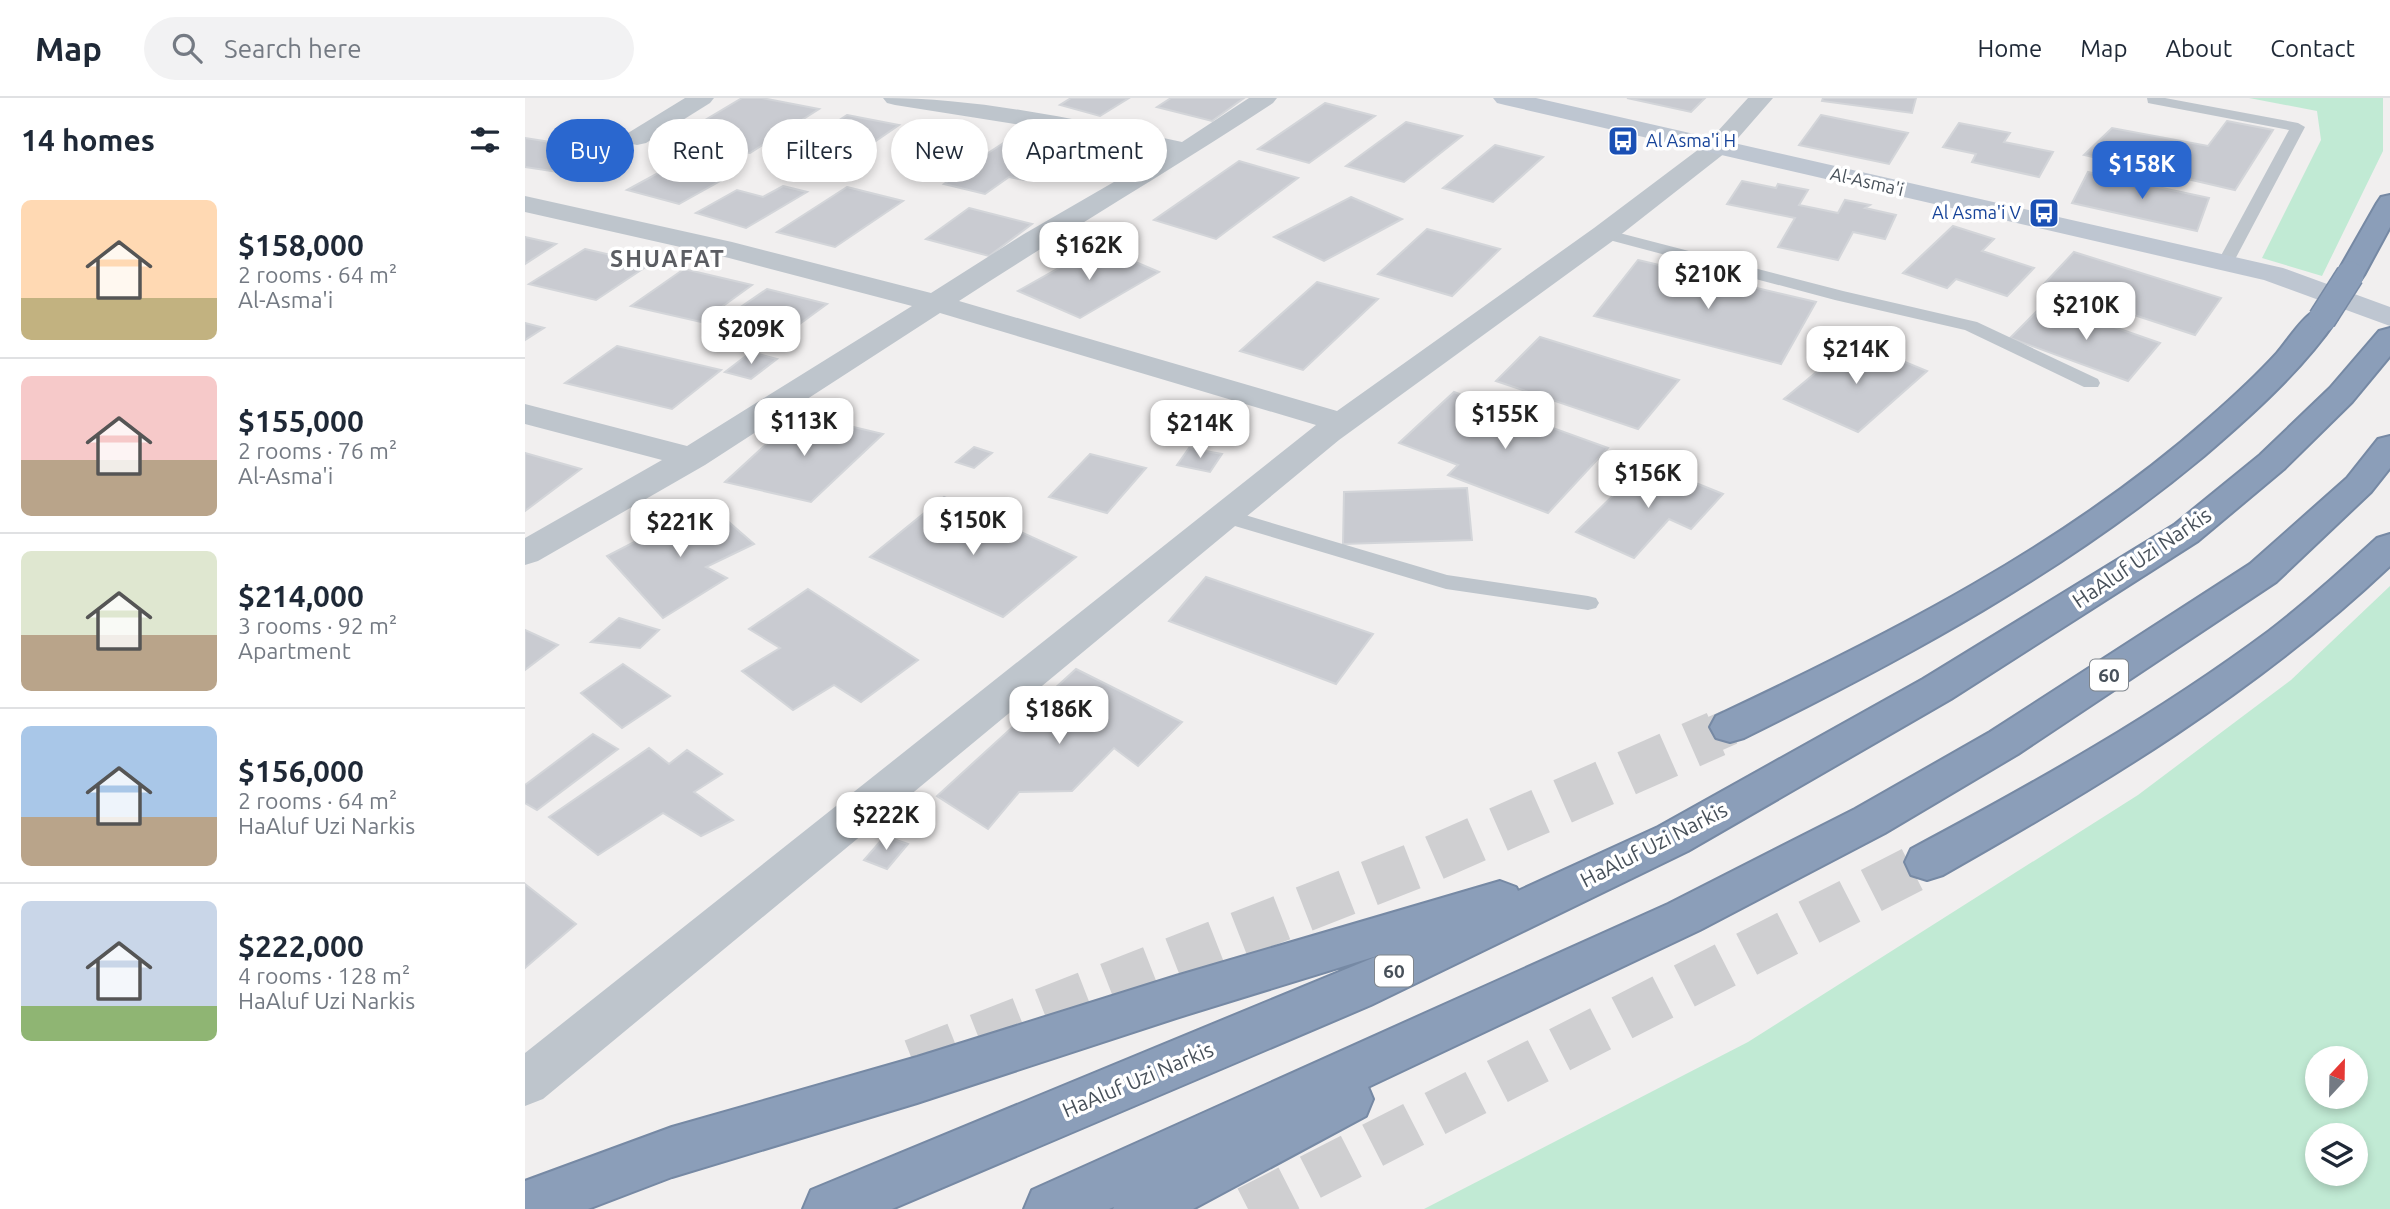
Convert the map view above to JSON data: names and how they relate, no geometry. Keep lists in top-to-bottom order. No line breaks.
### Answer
{"streets":{"highway":["HaAluf Uzi Narkis","60"],"street":["Al-Asma'i"]},"crossings":[["Al-Asma'i","HaAluf Uzi Narkis"]],"districts":["SHUAFAT"],"places":{"bus stop":["Al Asma'i H","Al Asma'i V"]},"north":"top","page":{"header":"Map","search":"Search here","nav":["Home","Map","About","Contact"],"heading":"14 homes","chip":["Buy","Rent","Filters","New","Apartment"],"price":["$158K","$162K","$210K","$210K","$209K","$214K","$155K","$113K","$214K","$156K","$150K","$221K","$186K","$222K"],"list":[{"name":"$158,000","note":"2 rooms · 64 m² · Al-Asma'i"},{"name":"$155,000","note":"2 rooms · 76 m² · Al-Asma'i"},{"name":"$214,000","note":"3 rooms · 92 m² · Apartment"},{"name":"$156,000","note":"2 rooms · 64 m² · HaAluf Uzi Narkis"},{"name":"$222,000","note":"4 rooms · 128 m² · HaAluf Uzi Narkis"}]}}
